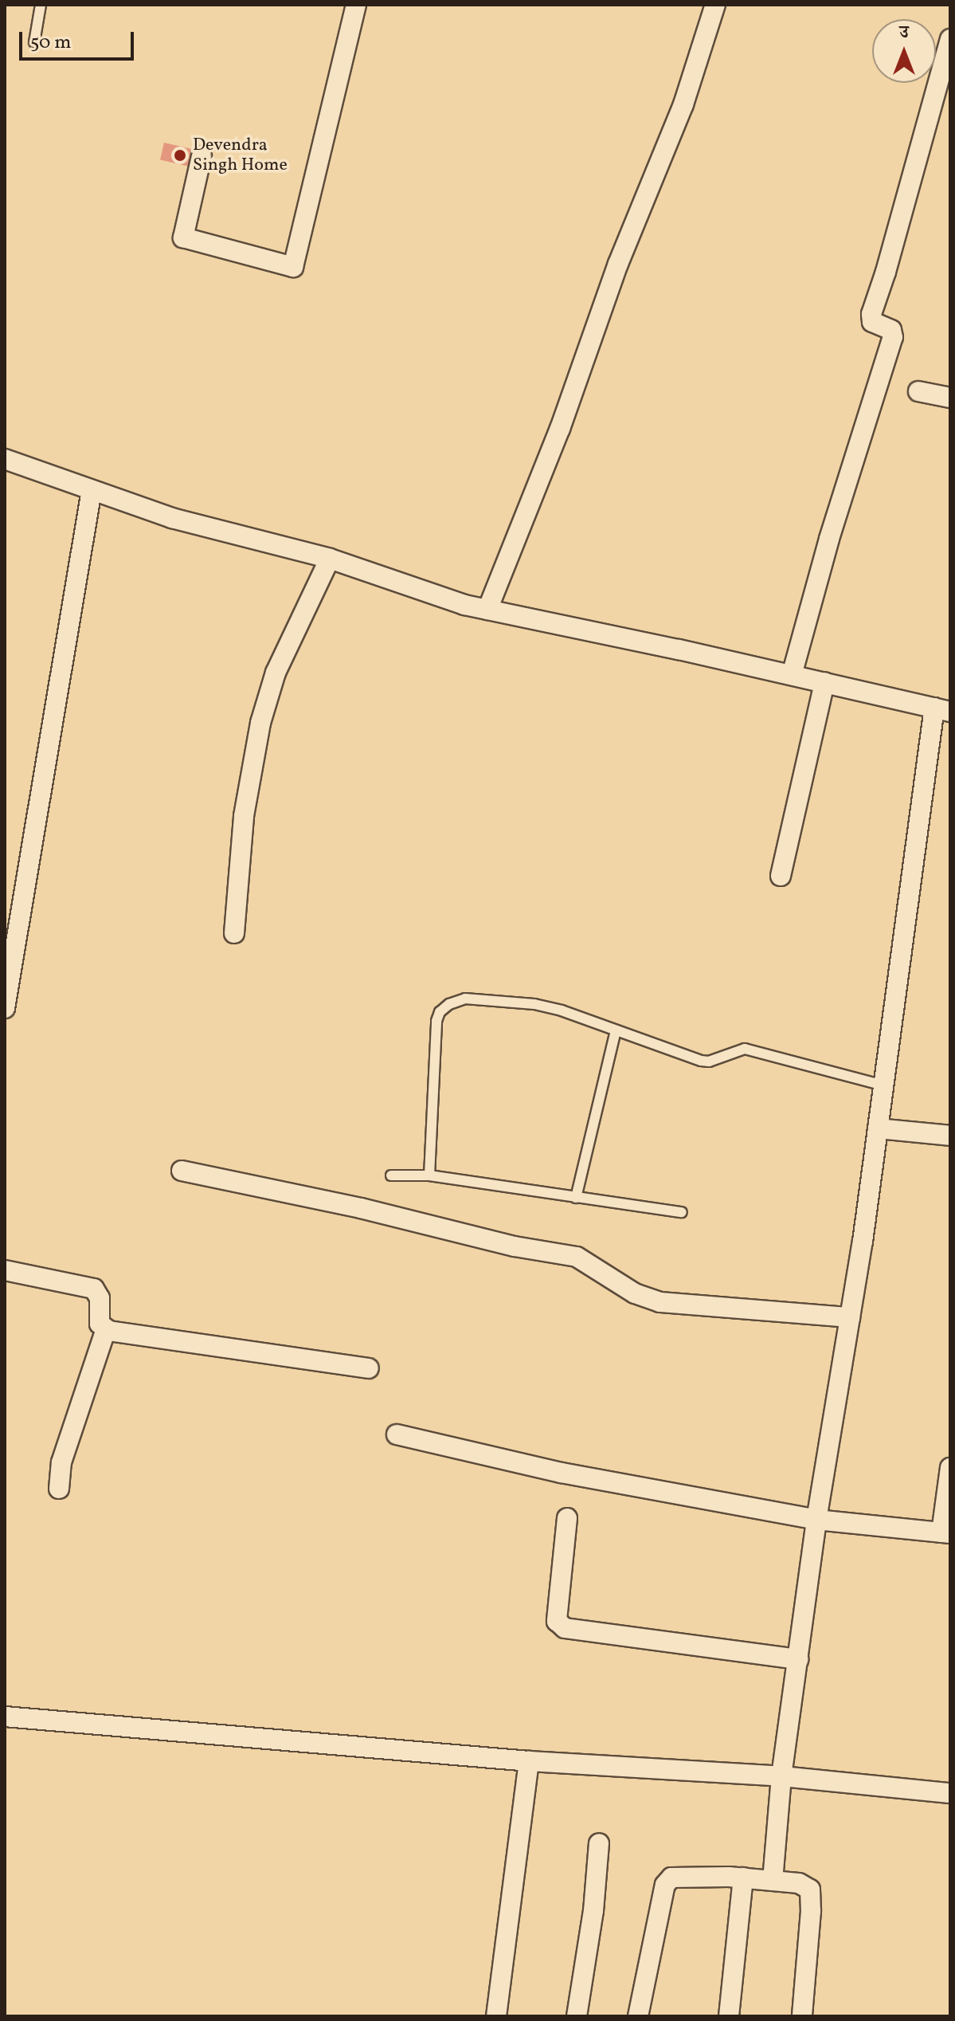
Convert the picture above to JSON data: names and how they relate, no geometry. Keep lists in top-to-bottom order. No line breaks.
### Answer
{"places":["Devendra Singh Home"],"scale_bar":"50 m","north":"top"}
